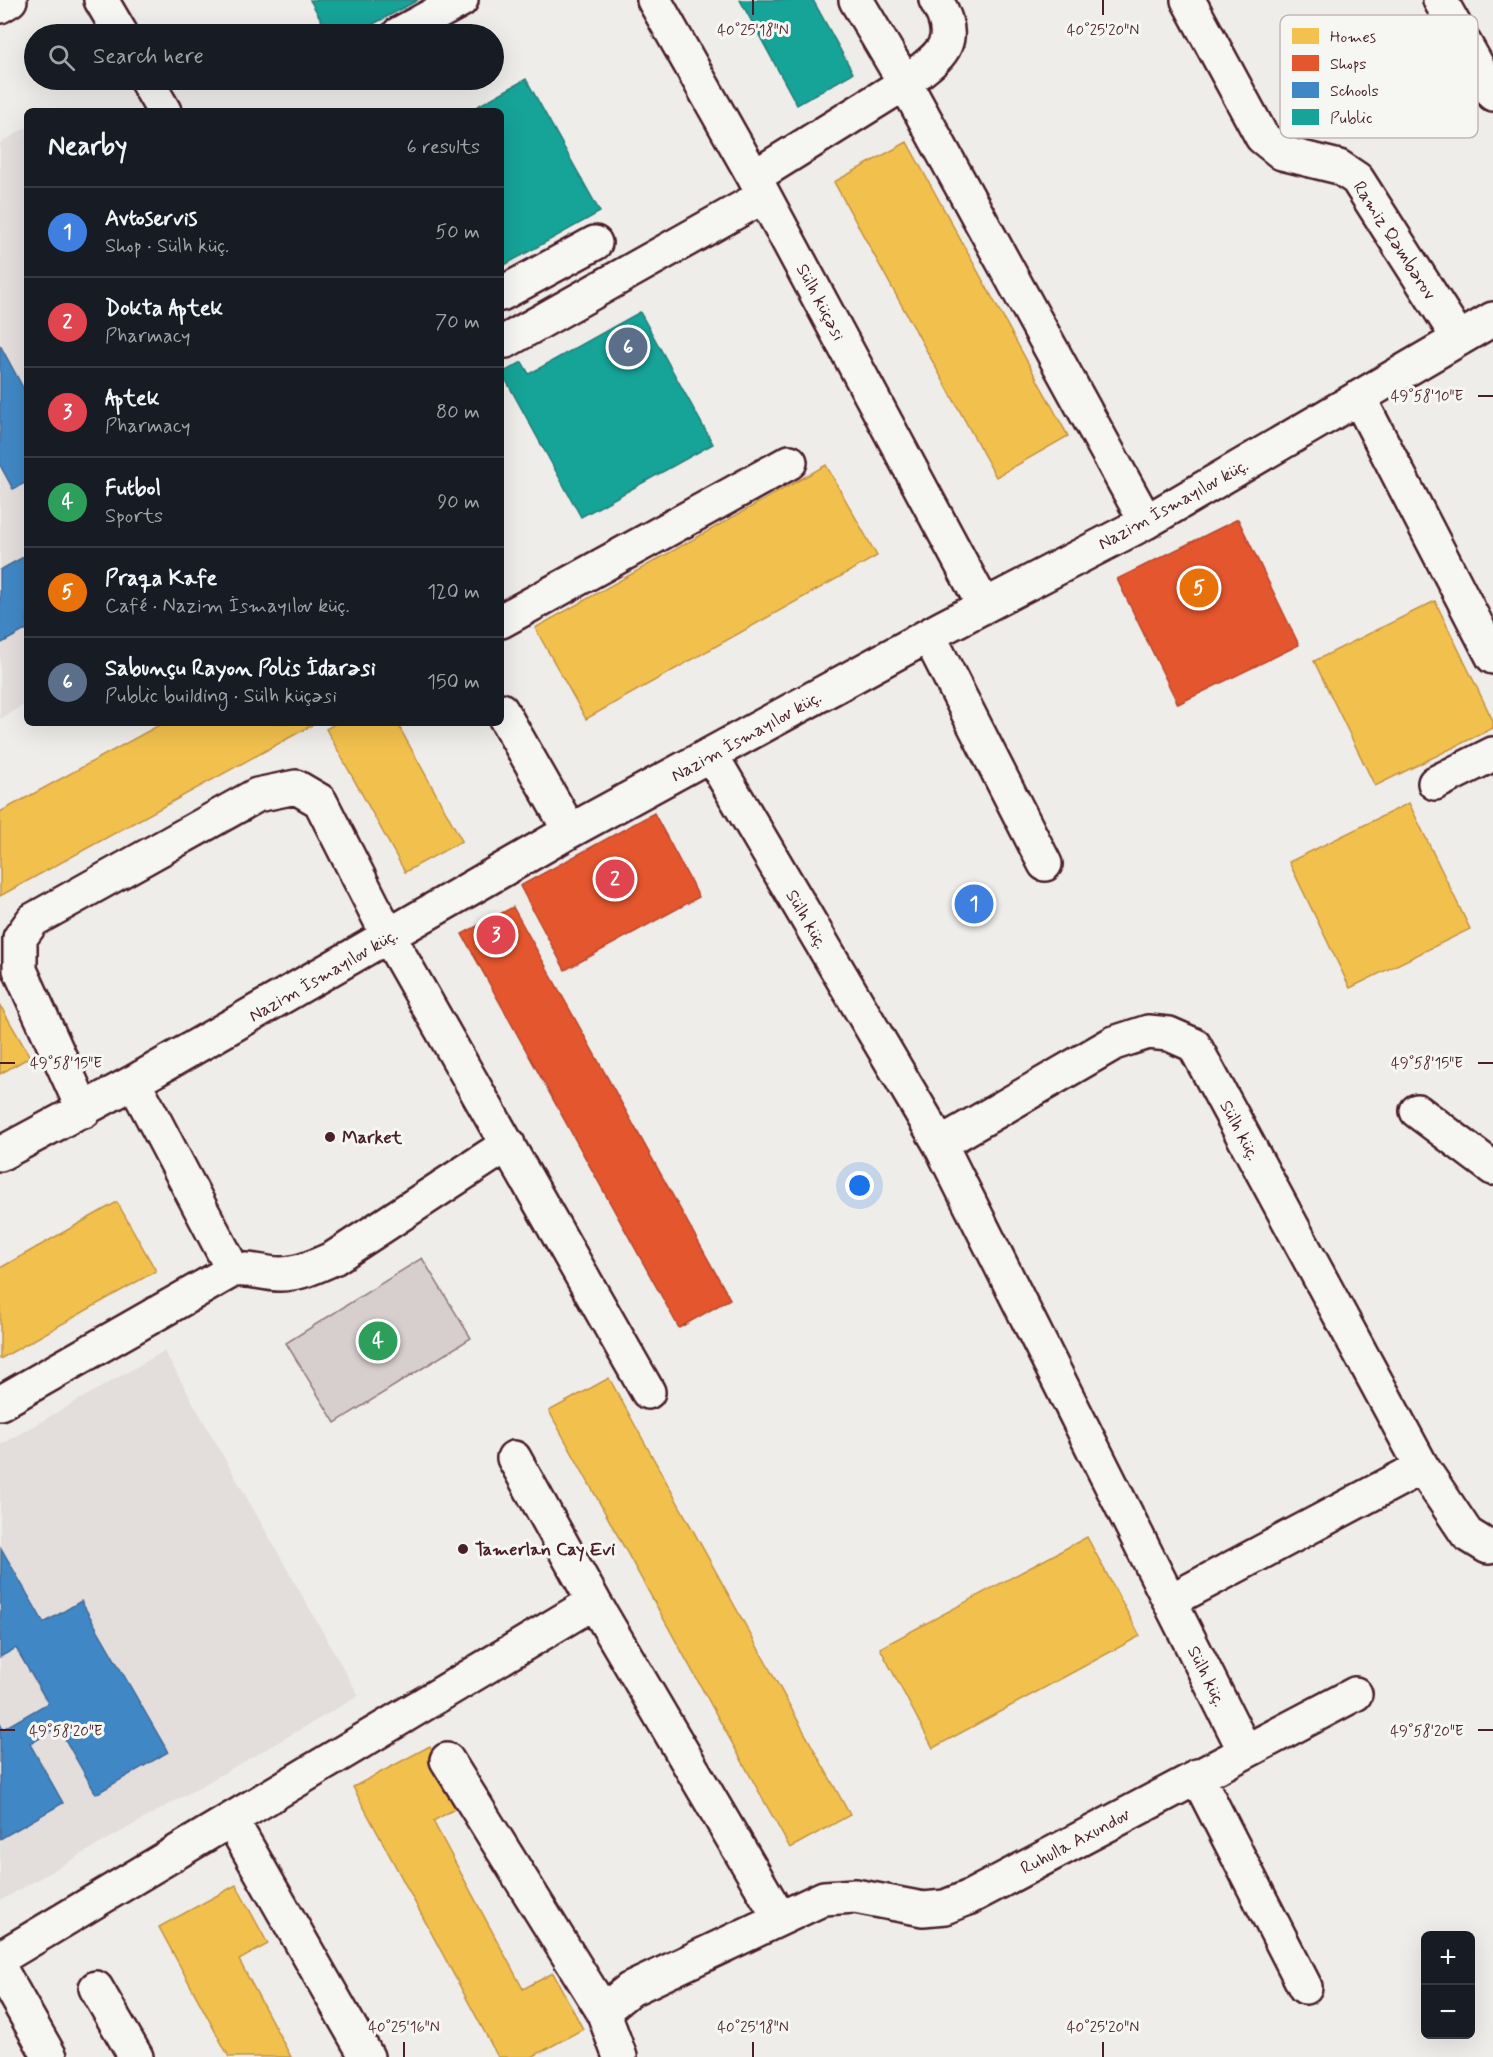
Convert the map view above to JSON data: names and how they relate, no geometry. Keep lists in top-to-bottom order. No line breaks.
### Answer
{"streets":{"street":["Ramiz Qəmbərov","Sülh küçəsi","Nazim İsmayılov küç.","Sülh küç.","Ruhulla Axundov"]},"crossings":[["Ramiz Qəmbərov","Nazim İsmayılov küç."],["Sülh küçəsi","Nazim İsmayılov küç."],["Nazim İsmayılov küç.","Sülh küç."],["Sülh küç.","Ruhulla Axundov"]],"places":["Market","Tamerlan Cay Evi"],"legend":["Homes","Shops","Schools","Public"],"page":{"search":"Search here","heading":["Nearby","6 results"],"list":[{"mark":"1","name":"Avtoservis","note":"Shop · Sülh küç.","value":"50 m"},{"mark":"2","name":"Dokta Aptek","note":"Pharmacy","value":"70 m"},{"mark":"3","name":"Aptek","note":"Pharmacy","value":"80 m"},{"mark":"4","name":"Futbol","note":"Sports","value":"90 m"},{"mark":"5","name":"Praqa Kafe","note":"Café · Nazim İsmayılov küç.","value":"120 m"},{"mark":"6","name":"Sabunçu Rayon Polis İdarəsi","note":"Public building · Sülh küçəsi","value":"150 m"}],"pins":["6","5","2","1","3","4"],"map_buttons":["+","−"]},"coordinates":["40°25'18\"N","40°25'20\"N","49°58'10\"E","49°58'15\"E","49°58'20\"E","40°25'16\"N"]}
